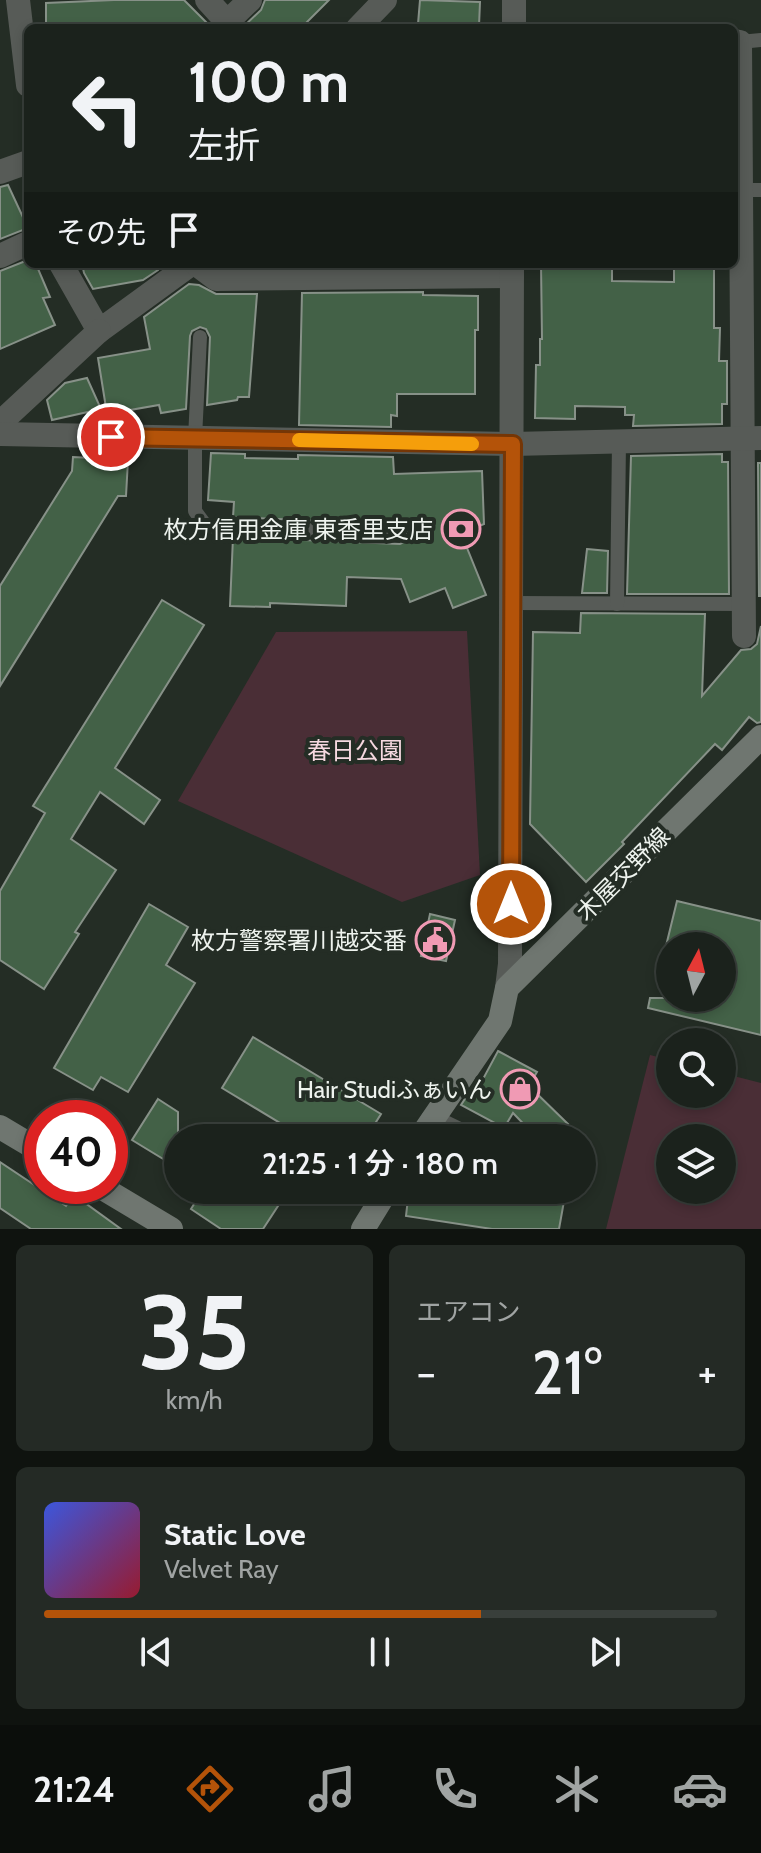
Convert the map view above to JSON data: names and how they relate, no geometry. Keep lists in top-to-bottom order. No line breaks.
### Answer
{"streets":{"main road":["木屋交野線"]},"parks":["春日公園"],"places":{"bank":["枚方信用金庫 東香里支店"],"public building":["枚方警察署川越交番"],"shop":["Hair Studiふぁいん"]},"north":"top","page":{"turn":["100 m","左折"],"then":"その先","limit":"40","trip":"21:25 · 1 分 · 180 m","tile":[["35","km/h"],"エアコン"],"heat":["−","21°","+"],"song":["Static Love","Velvet Ray"],"tabs":"21:24"}}
